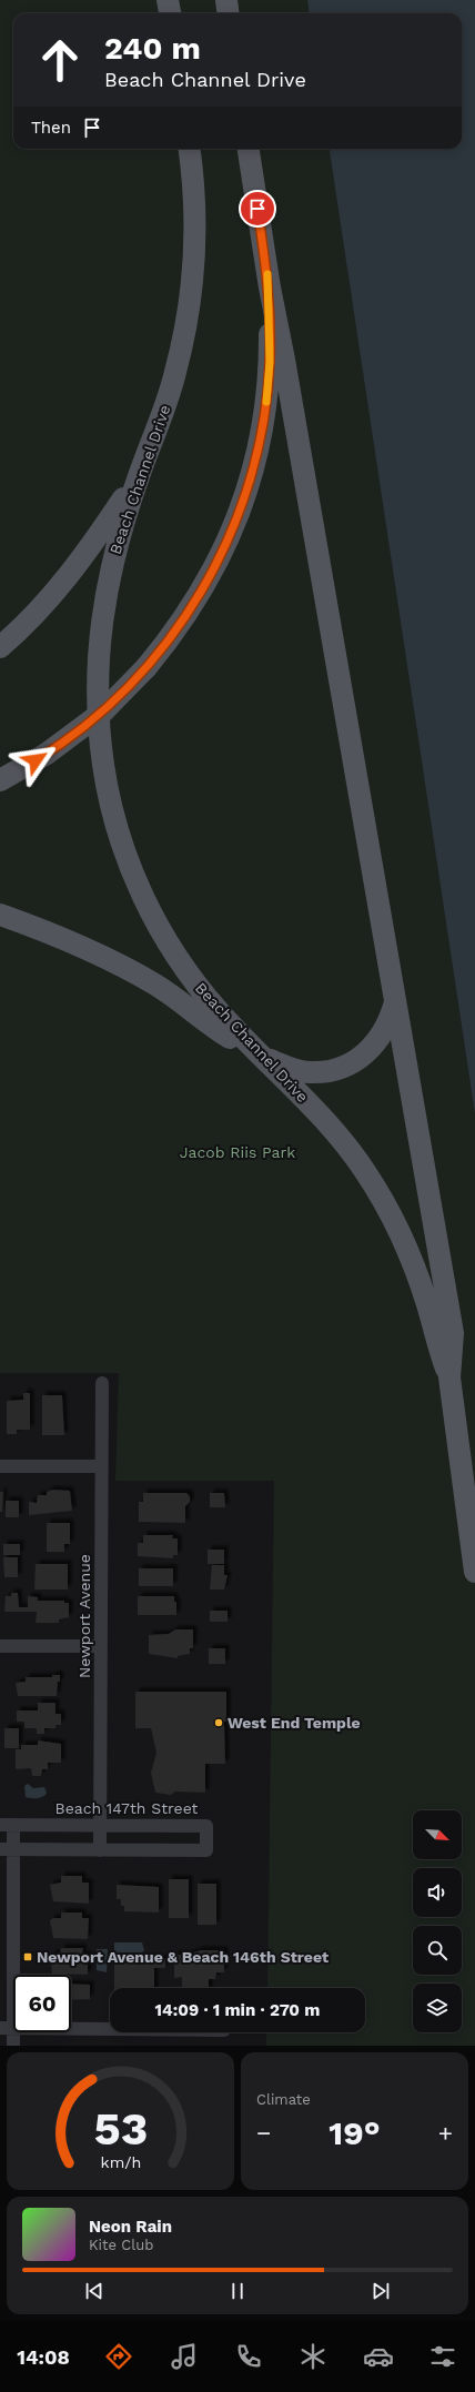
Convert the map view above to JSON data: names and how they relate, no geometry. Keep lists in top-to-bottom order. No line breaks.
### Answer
{"streets":{"main road":["Beach Channel Drive"],"street":["Newport Avenue","Beach 147th Street"]},"crossings":[["Newport Avenue","Beach 147th Street"]],"parks":["Jacob Riis Park"],"places":{"other":["West End Temple"],"transit":["Newport Avenue & Beach 146th Street"]},"north":"bottom right","page":{"turn":["240 m","Beach Channel Drive"],"then":"Then","limit":"60","trip":"14:09 · 1 min · 270 m","tile":"Climate","heat":["−","19°","+"],"song":["Neon Rain","Kite Club"],"tabs":"14:08","gauge":["53","km/h"]}}
